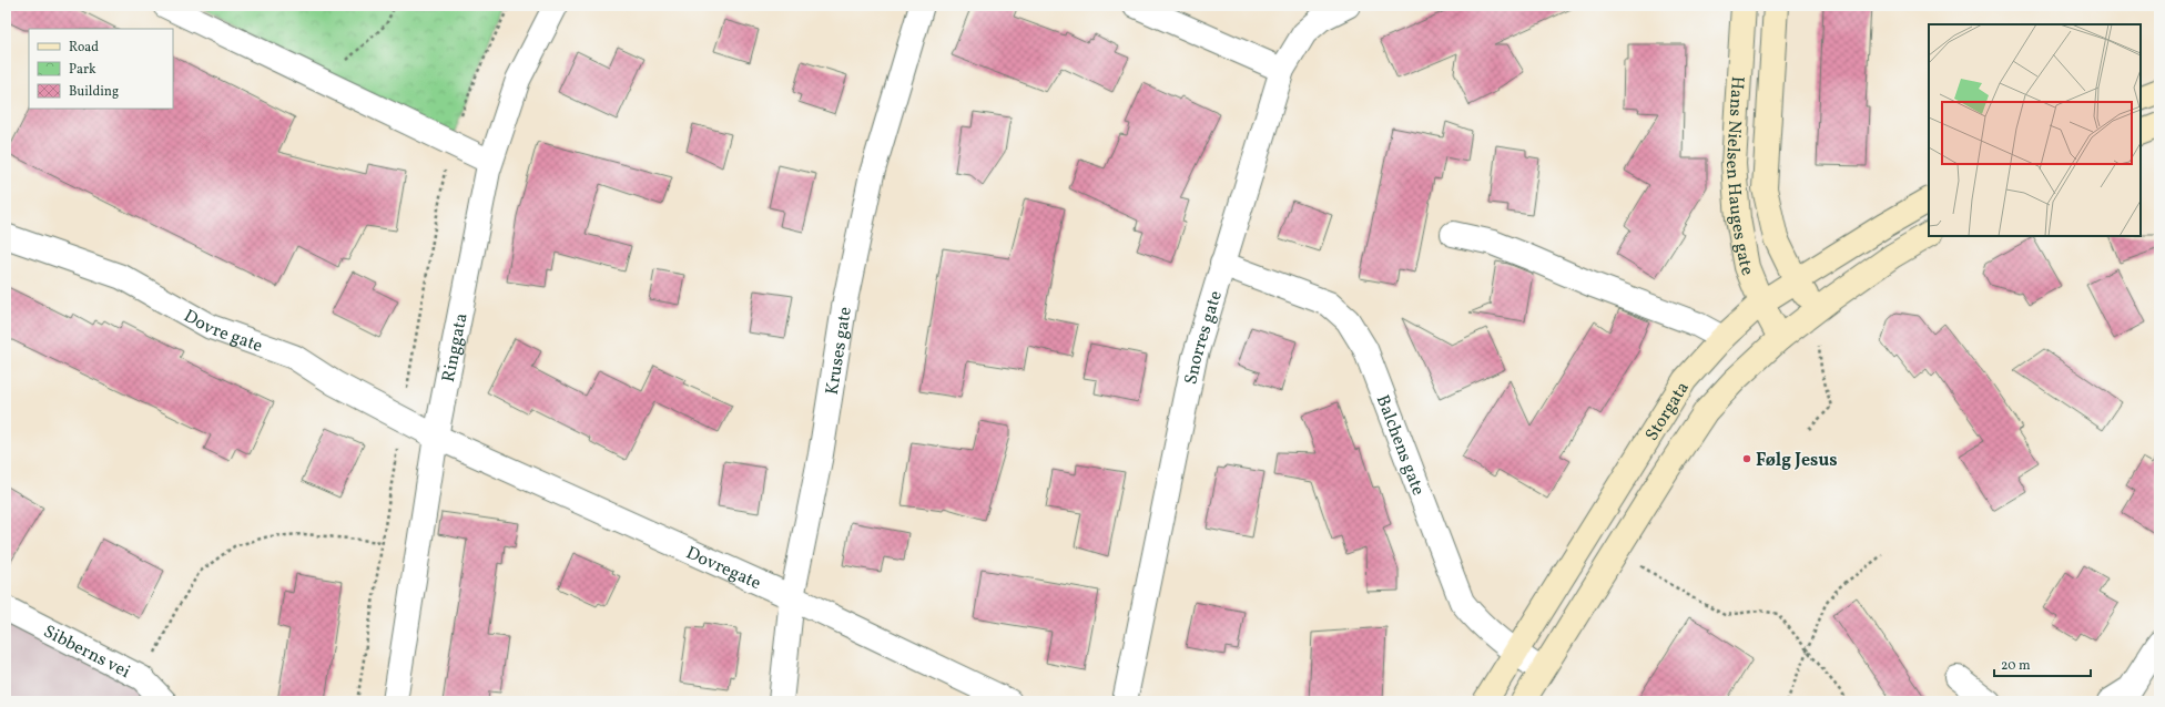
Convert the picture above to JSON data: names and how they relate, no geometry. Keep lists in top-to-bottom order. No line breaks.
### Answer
{"streets":{"street":["Hans Nielsen Hauges gate","Dovre gate","Snorres gate","Ringgata","Kruses gate","Storgata","Balchens gate","Dovregate","Sibberns vei"]},"crossings":[["Hans Nielsen Hauges gate","Storgata"],["Dovre gate","Ringgata"],["Dovre gate","Dovregate"],["Snorres gate","Balchens gate"],["Ringgata","Dovregate"],["Kruses gate","Dovregate"],["Storgata","Balchens gate"]],"places":["Følg Jesus"],"legend":["Road","Park","Building"],"scale_bar":"20 m"}
